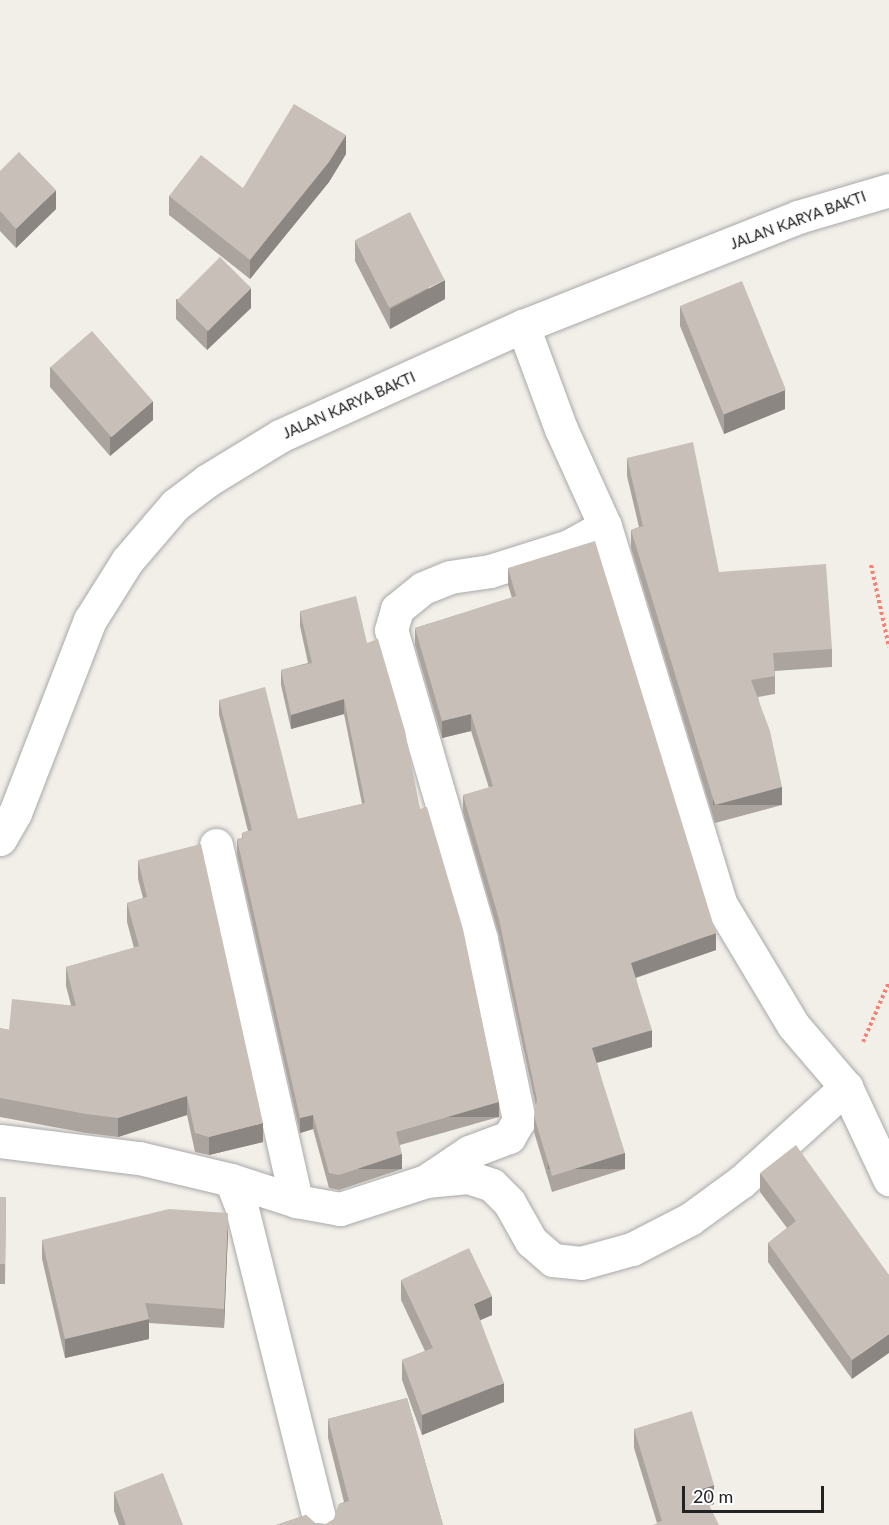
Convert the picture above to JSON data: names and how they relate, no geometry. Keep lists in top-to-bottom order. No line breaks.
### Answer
{"streets":{"street":["JALAN KARYA BAKTI"]},"scale_bar":"20 m"}
